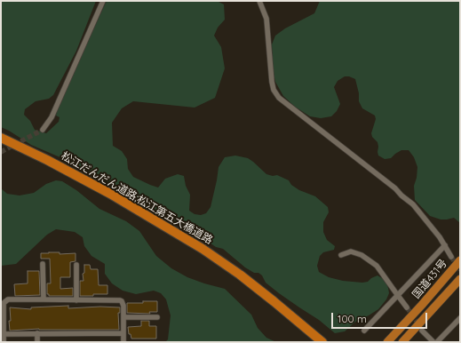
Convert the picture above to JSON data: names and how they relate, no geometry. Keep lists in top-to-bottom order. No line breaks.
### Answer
{"streets":{"highway":["松江だんだん道路;松江第五大橋道路","国道431号"]},"scale_bar":"100 m"}
